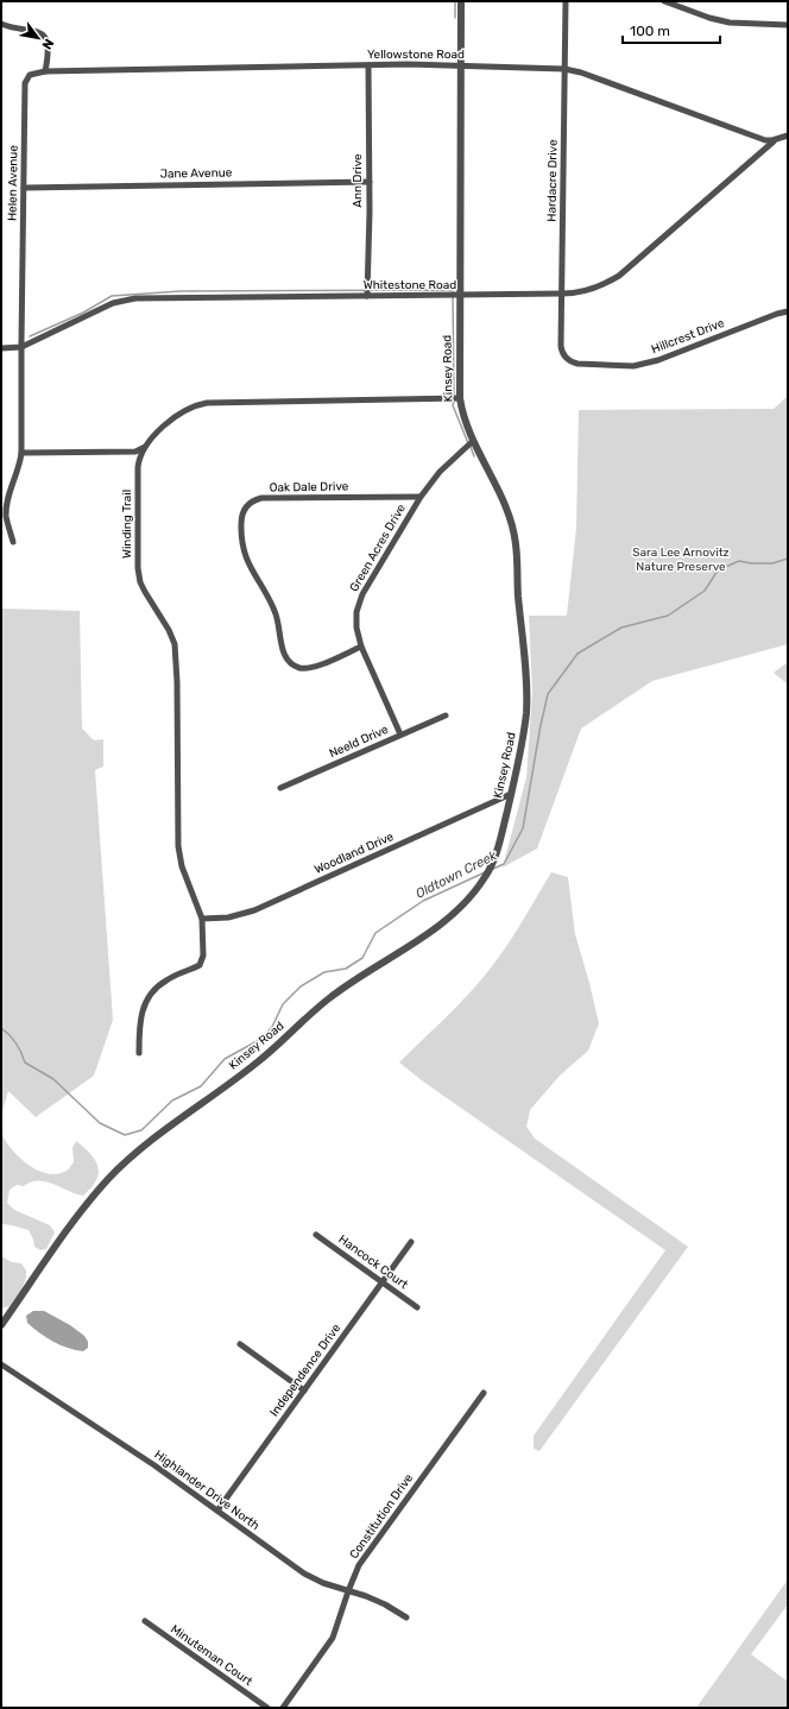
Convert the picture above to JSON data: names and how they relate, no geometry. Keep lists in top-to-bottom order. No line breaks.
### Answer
{"streets":{"street":["Yellowstone Road","Jane Avenue","Ann Drive","Hardacre Drive","Helen Avenue","Whitestone Road","Hillcrest Drive","Kinsey Road","Oak Dale Drive","Winding Trail","Green Acres Drive","Neeld Drive","Woodland Drive","Hancock Court","Independence Drive","Highlander Drive North","Constitution Drive","Minuteman Court"]},"crossings":[["Yellowstone Road","Ann Drive"],["Yellowstone Road","Hardacre Drive"],["Yellowstone Road","Helen Avenue"],["Yellowstone Road","Whitestone Road"],["Yellowstone Road","Kinsey Road"],["Jane Avenue","Ann Drive"],["Jane Avenue","Helen Avenue"],["Ann Drive","Whitestone Road"],["Hardacre Drive","Whitestone Road"],["Hardacre Drive","Hillcrest Drive"],["Helen Avenue","Whitestone Road"],["Whitestone Road","Kinsey Road"],["Kinsey Road","Winding Trail"],["Kinsey Road","Green Acres Drive"],["Kinsey Road","Woodland Drive"],["Oak Dale Drive","Green Acres Drive"],["Winding Trail","Woodland Drive"],["Green Acres Drive","Neeld Drive"],["Hancock Court","Independence Drive"],["Independence Drive","Highlander Drive North"],["Highlander Drive North","Constitution Drive"]],"water":["Oldtown Creek"],"parks":["Sara Lee Arnovitz Nature Preserve"],"scale_bar":"100 m","north":"bottom right"}
